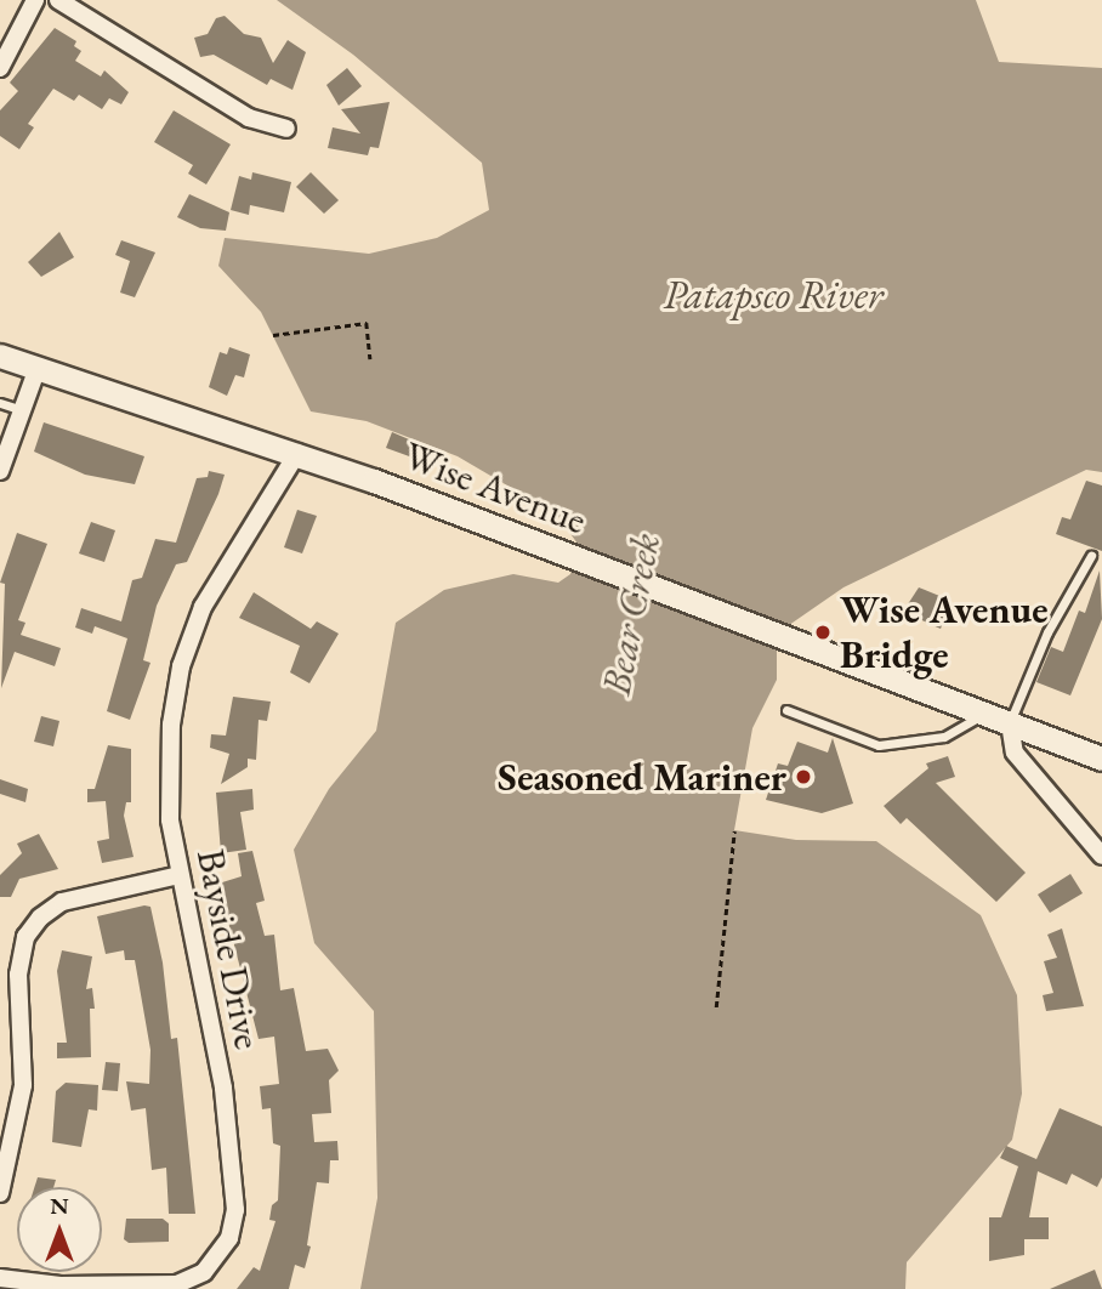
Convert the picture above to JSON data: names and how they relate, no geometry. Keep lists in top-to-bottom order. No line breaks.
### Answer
{"streets":{"main road":["Wise Avenue"],"street":["Bayside Drive"]},"crossings":[["Wise Avenue","Bayside Drive"]],"water":["Patapsco River","Bear Creek"],"places":["Wise Avenue Bridge","Seasoned Mariner"],"north":"top"}
